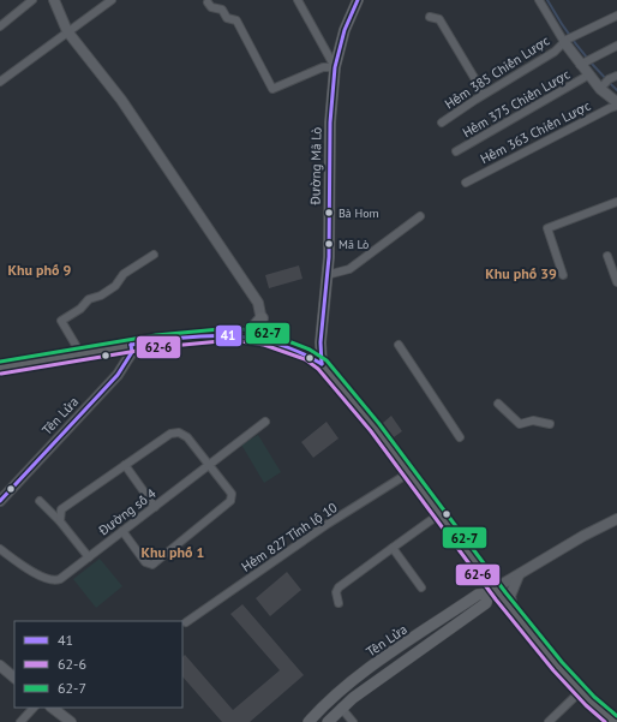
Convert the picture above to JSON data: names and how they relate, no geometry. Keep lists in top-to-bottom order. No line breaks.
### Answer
{"streets":{"main road":["Đường Mã Lò","Tên Lửa"],"street":["Hẻm 385 Chiến Lược","Hẻm 375 Chiến Lược","Hẻm 363 Chiến Lược","Đường số 4","Hẻm 827 Tỉnh lộ 10"]},"districts":["Khu phố 9","Khu phố 39","Khu phố 1"],"places":["Bà Hom","Mã Lò"],"lines":["transit line 41","transit line 62-7","transit line 62-6"],"legend":["41","62-6","62-7"]}
